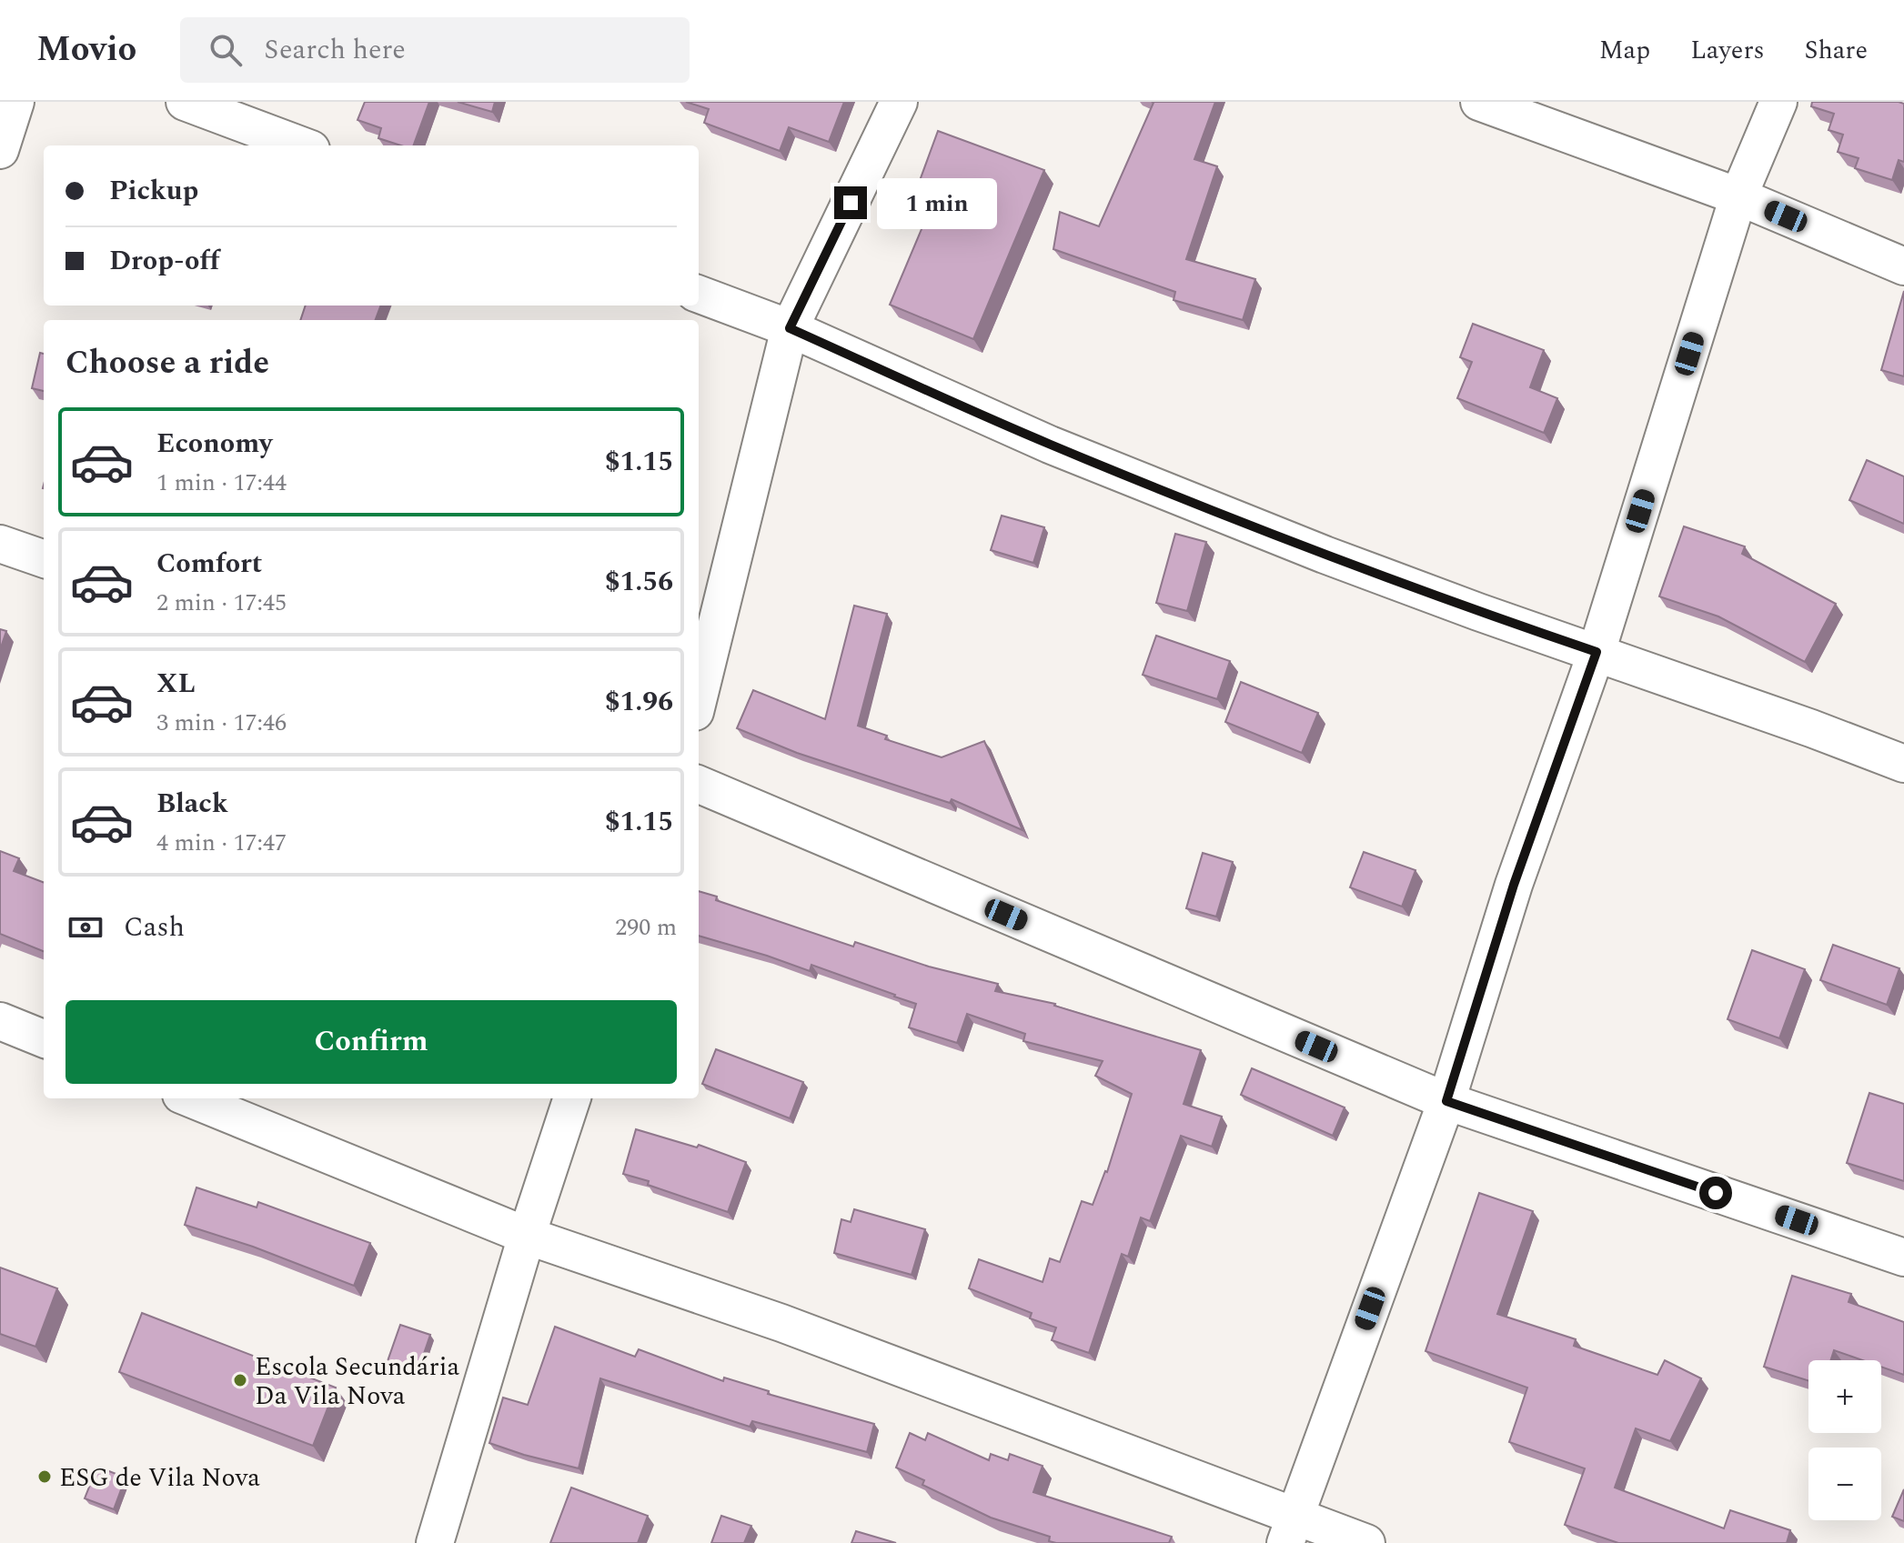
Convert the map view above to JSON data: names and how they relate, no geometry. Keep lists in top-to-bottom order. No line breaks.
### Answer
{"places":["Escola Secundária Da Vila Nova","ESG de Vila Nova"],"page":{"header":"Movio","search":"Search here","nav":["Map","Layers","Share"],"banner":["Pickup","Drop-off"],"bubble":"1 min","heading":"Choose a ride","list":[{"name":"Economy","note":"1 min · 17:44","value":"$1.15"},{"name":"Comfort","note":"2 min · 17:45","value":"$1.56"},{"name":"XL","note":"3 min · 17:46","value":"$1.96"},{"name":"Black","note":"4 min · 17:47","value":"$1.15"}],"pay":["Cash","290 m"],"buttons":"Confirm","map_buttons":["+","−"]}}
